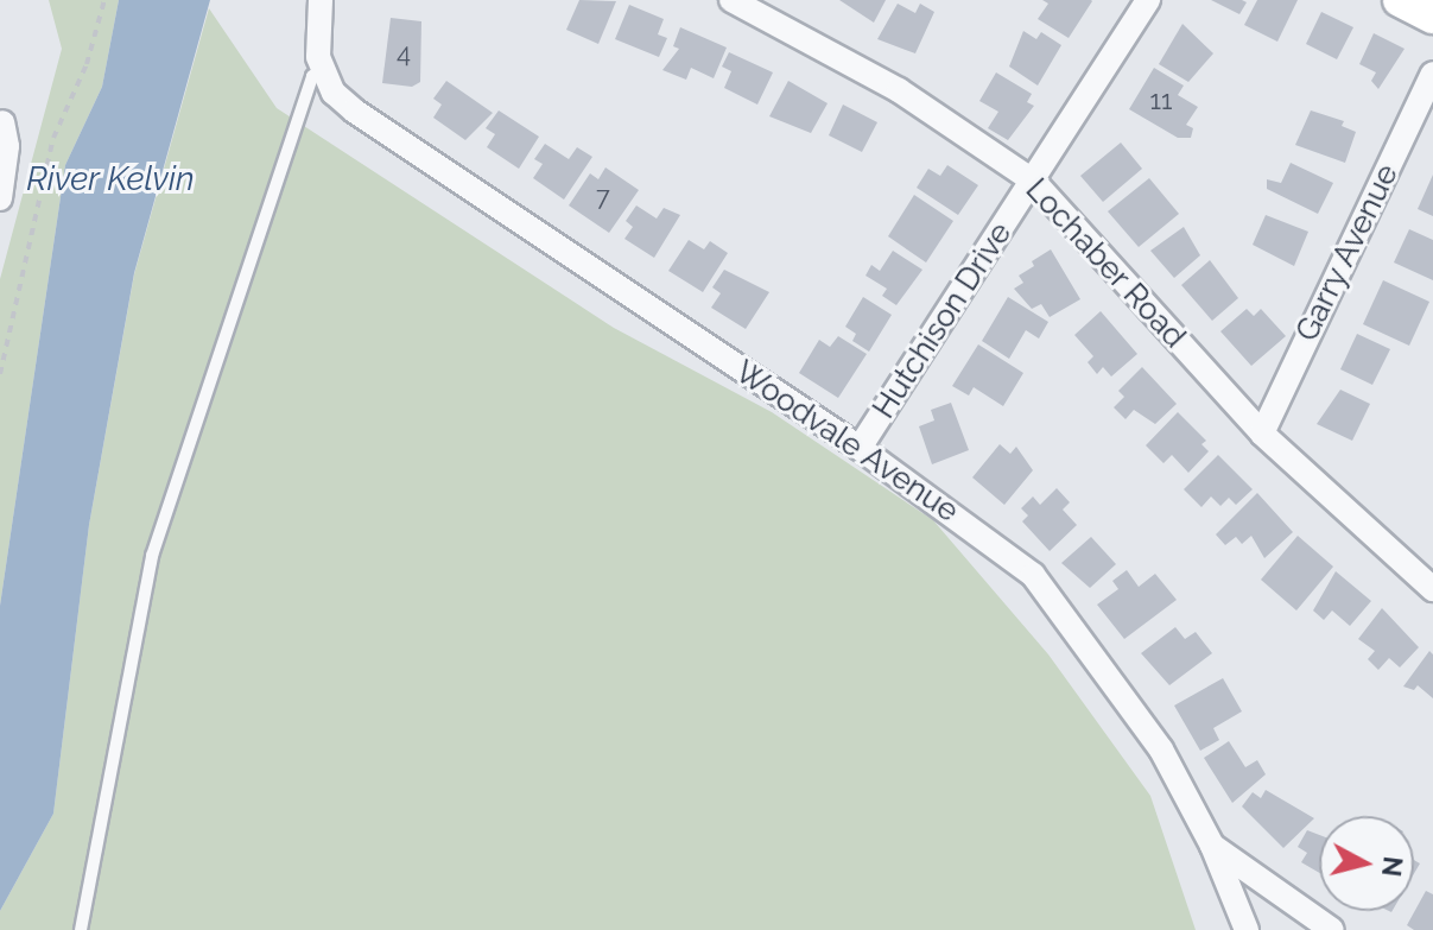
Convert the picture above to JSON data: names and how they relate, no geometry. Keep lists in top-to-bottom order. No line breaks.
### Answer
{"streets":{"street":["Garry Avenue","Lochaber Road","Hutchison Drive","Woodvale Avenue"]},"crossings":[["Garry Avenue","Lochaber Road"],["Lochaber Road","Hutchison Drive"],["Hutchison Drive","Woodvale Avenue"]],"water":["River Kelvin"],"house_numbers":["4","11","7"],"north":"right"}
